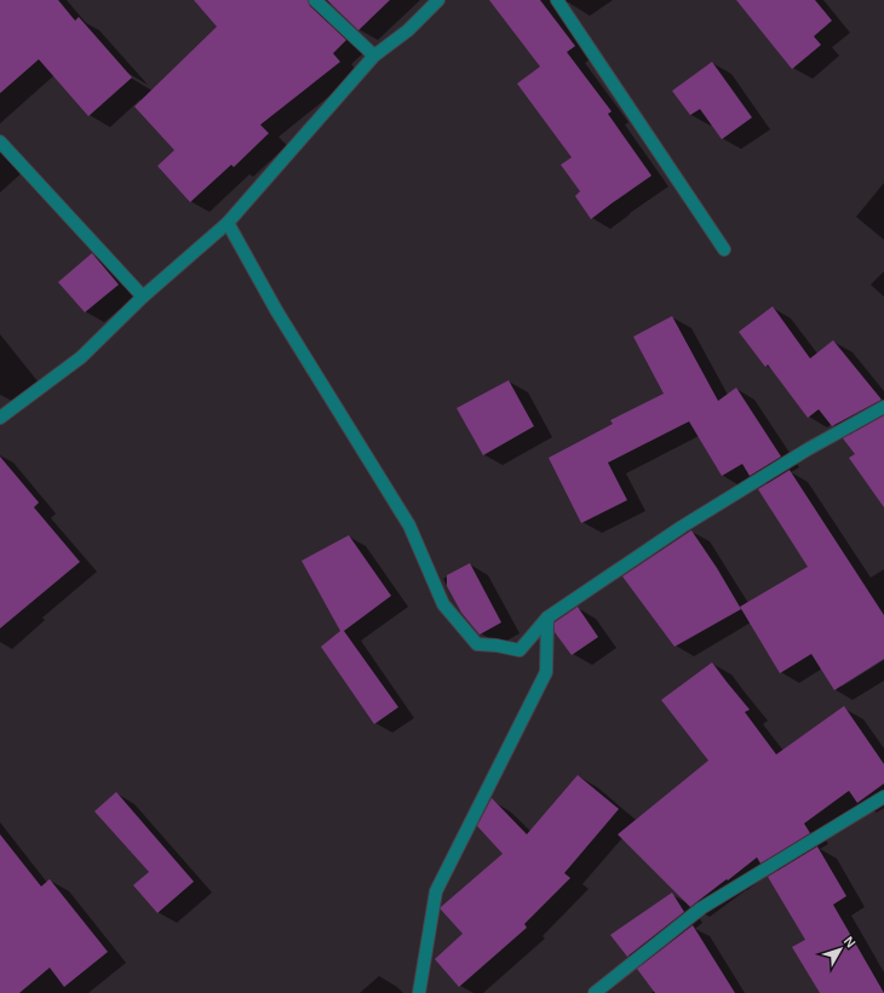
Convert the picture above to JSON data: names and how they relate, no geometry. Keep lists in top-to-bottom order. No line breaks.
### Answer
{"north":"top right"}
